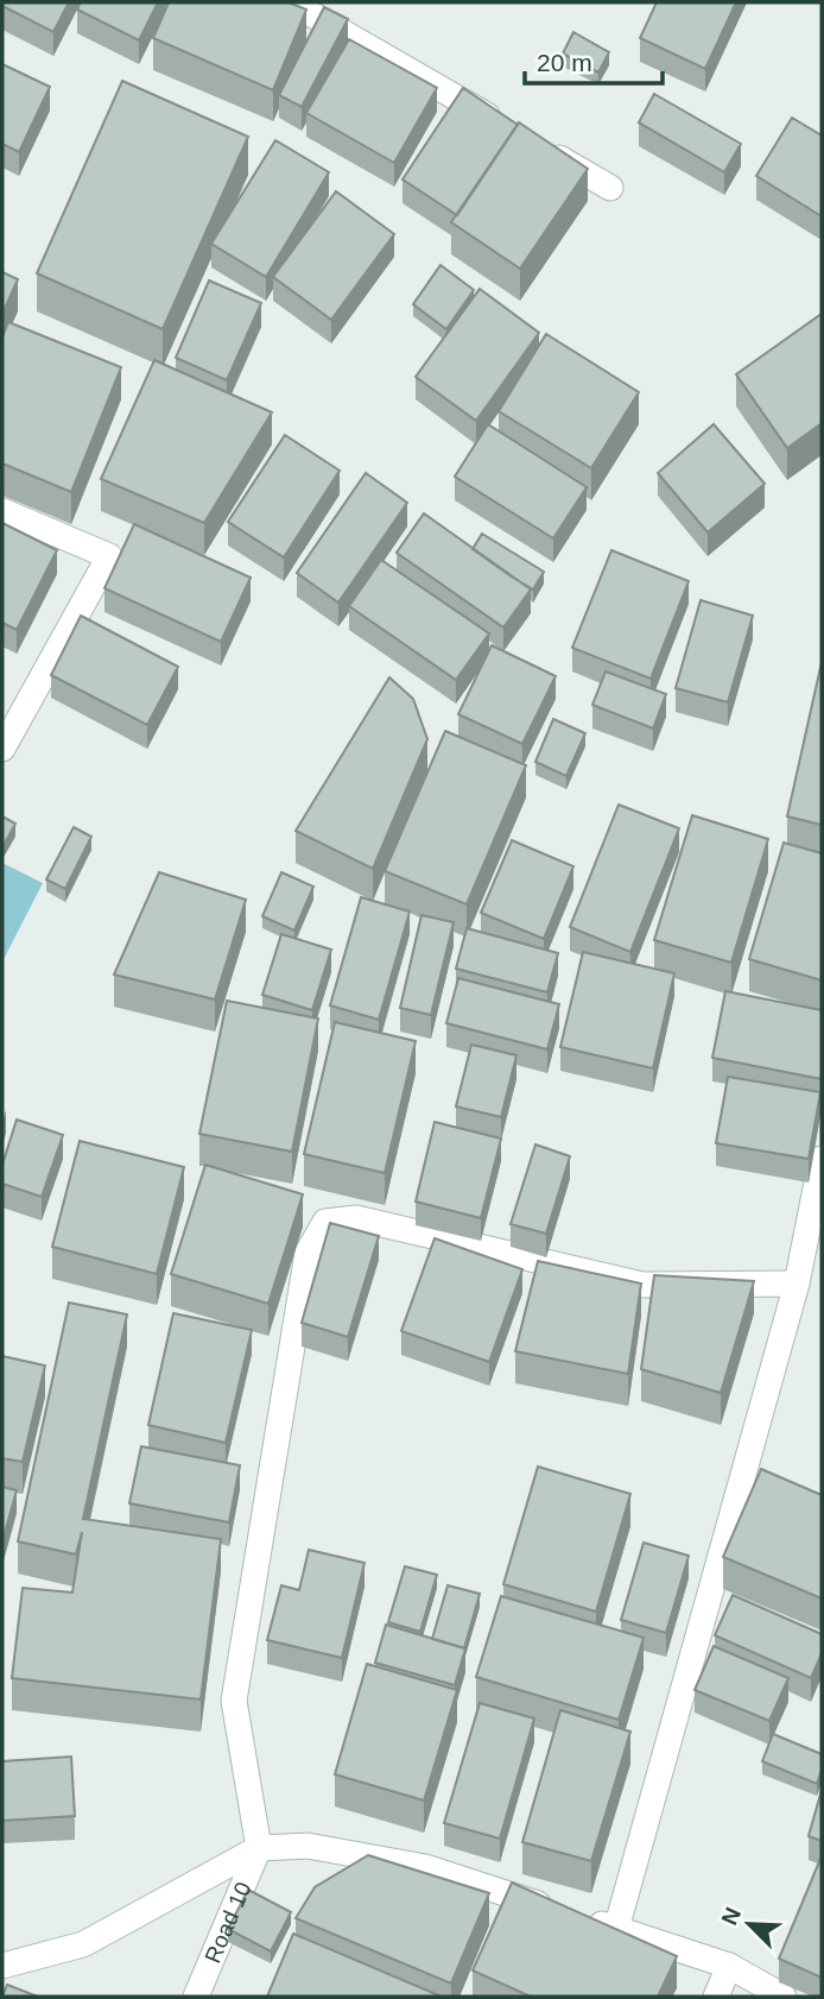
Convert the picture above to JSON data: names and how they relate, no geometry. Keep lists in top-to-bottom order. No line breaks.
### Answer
{"streets":{"street":["Road 10"]},"scale_bar":"20 m","north":"top left"}
